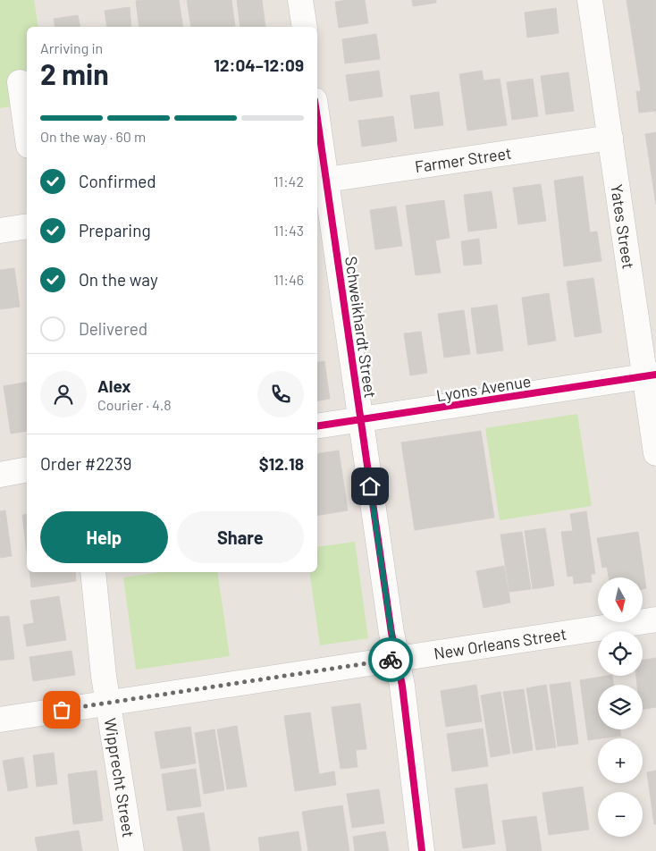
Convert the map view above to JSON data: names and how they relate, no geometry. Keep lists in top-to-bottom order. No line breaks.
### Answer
{"streets":{"street":["Farmer Street","Yates Street","Schweikhardt Street","Lyons Avenue","New Orleans Street","Wipprecht Street"]},"crossings":[["Farmer Street","Yates Street"],["Farmer Street","Schweikhardt Street"],["Yates Street","Lyons Avenue"],["Schweikhardt Street","Lyons Avenue"],["Schweikhardt Street","New Orleans Street"],["New Orleans Street","Wipprecht Street"]],"north":"bottom","page":{"heading":["2 min","Arriving in","12:04–12:09"],"panel":["Alex","Courier · 4.8","Order #2239","$12.18"],"bar":"On the way · 60 m","list":[["Confirmed","11:42"],["Preparing","11:43"],["On the way","11:46"],"Delivered"],"buttons":["Help","Share"],"map_buttons":["+","−"]}}
